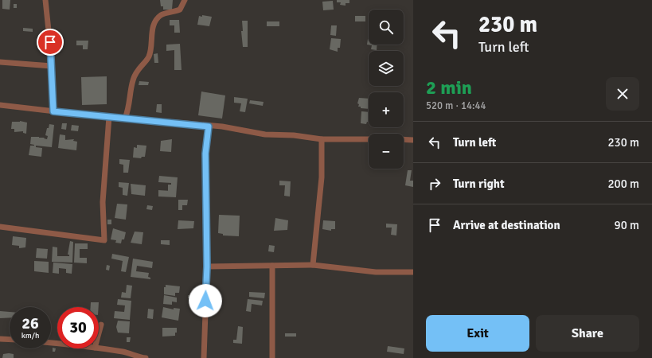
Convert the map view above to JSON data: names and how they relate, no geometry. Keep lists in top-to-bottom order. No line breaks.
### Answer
{"page":{"turn":["230 m","Turn left"],"map_buttons":["+","−"],"heading":["2 min","520 m · 14:44"],"list":[{"name":"Turn left","value":"230 m"},{"name":"Turn right","value":"200 m"},{"name":"Arrive at destination","value":"90 m"}],"speed":"26 km/h","limit":"30","buttons":["Exit","Share"]}}
